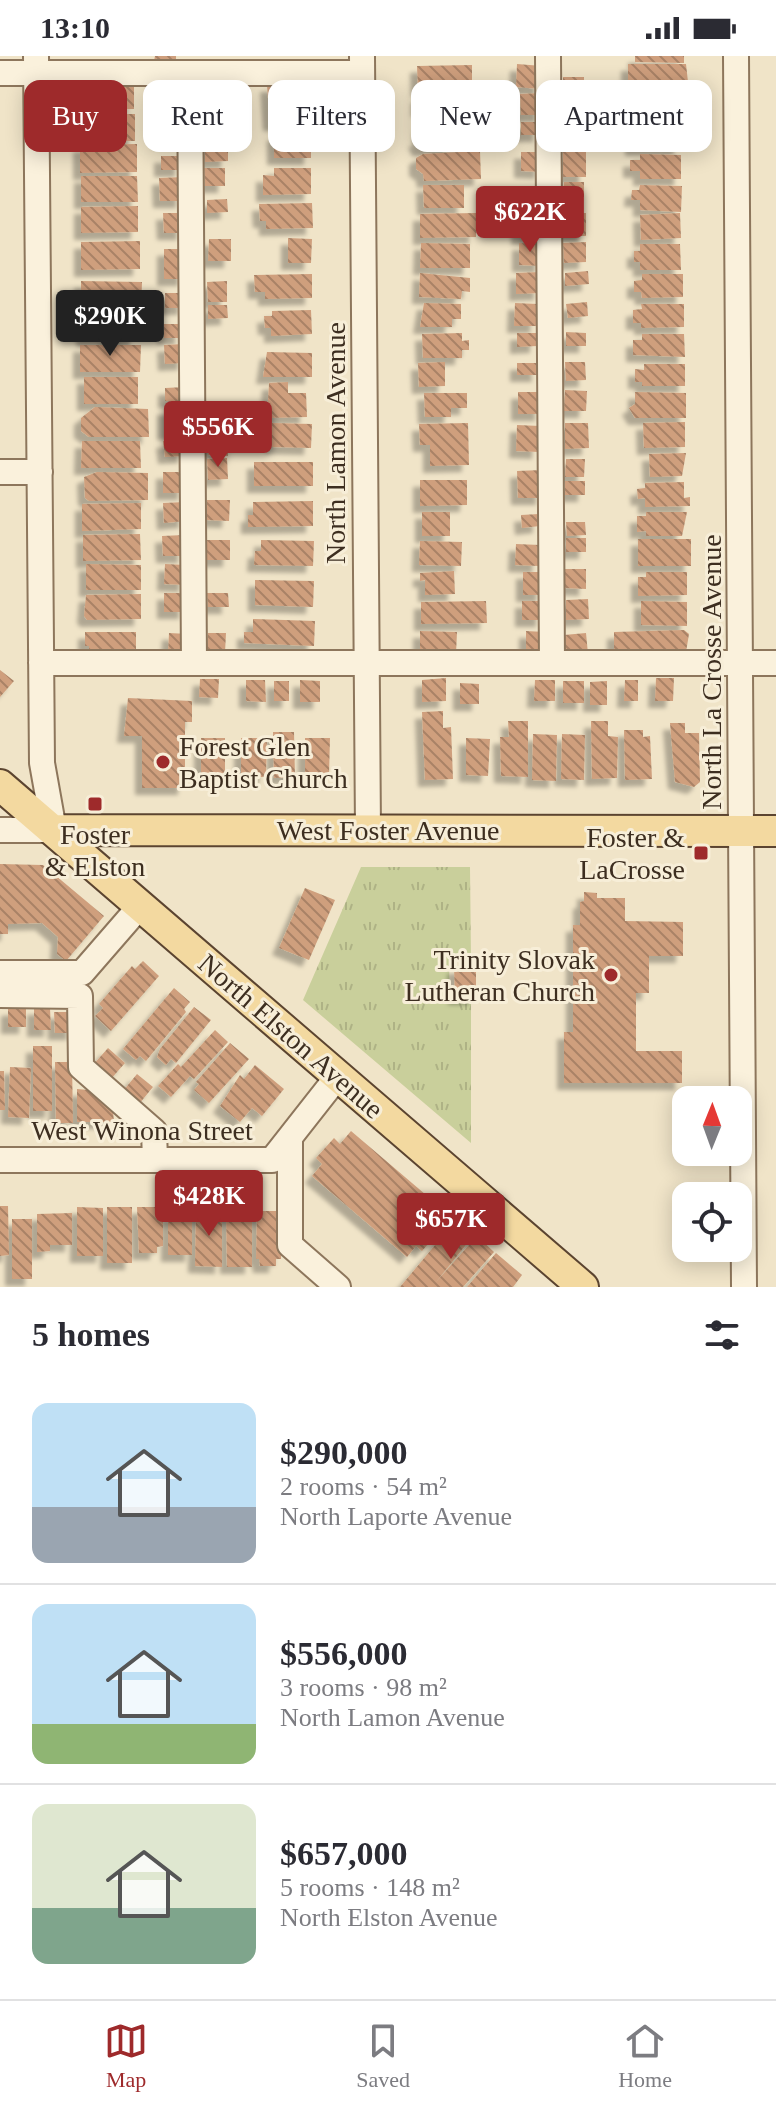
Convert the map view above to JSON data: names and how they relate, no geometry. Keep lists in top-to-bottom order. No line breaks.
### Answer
{"streets":{"main road":["West Foster Avenue","North Elston Avenue"],"street":["North Lamon Avenue","North La Crosse Avenue","West Winona Street"]},"crossings":[["North Lamon Avenue","West Foster Avenue"],["North La Crosse Avenue","West Foster Avenue"],["West Foster Avenue","North Elston Avenue"],["North Elston Avenue","West Winona Street"]],"places":{"other":["Forest Glen Baptist Church","Trinity Slovak Lutheran Church"],"transit":["Foster & Elston","Foster & LaCrosse"]},"north":"top","page":{"status":"13:10","chip":["Buy","Rent","Filters","New","Apartment"],"price":["$622K","$290K","$556K","$428K","$657K"],"heading":"5 homes","list":[{"name":"$290,000","note":"2 rooms · 54 m² · North Laporte Avenue"},{"name":"$556,000","note":"3 rooms · 98 m² · North Lamon Avenue"},{"name":"$657,000","note":"5 rooms · 148 m² · North Elston Avenue"}],"tabs":["Map","Saved","Home"]}}
